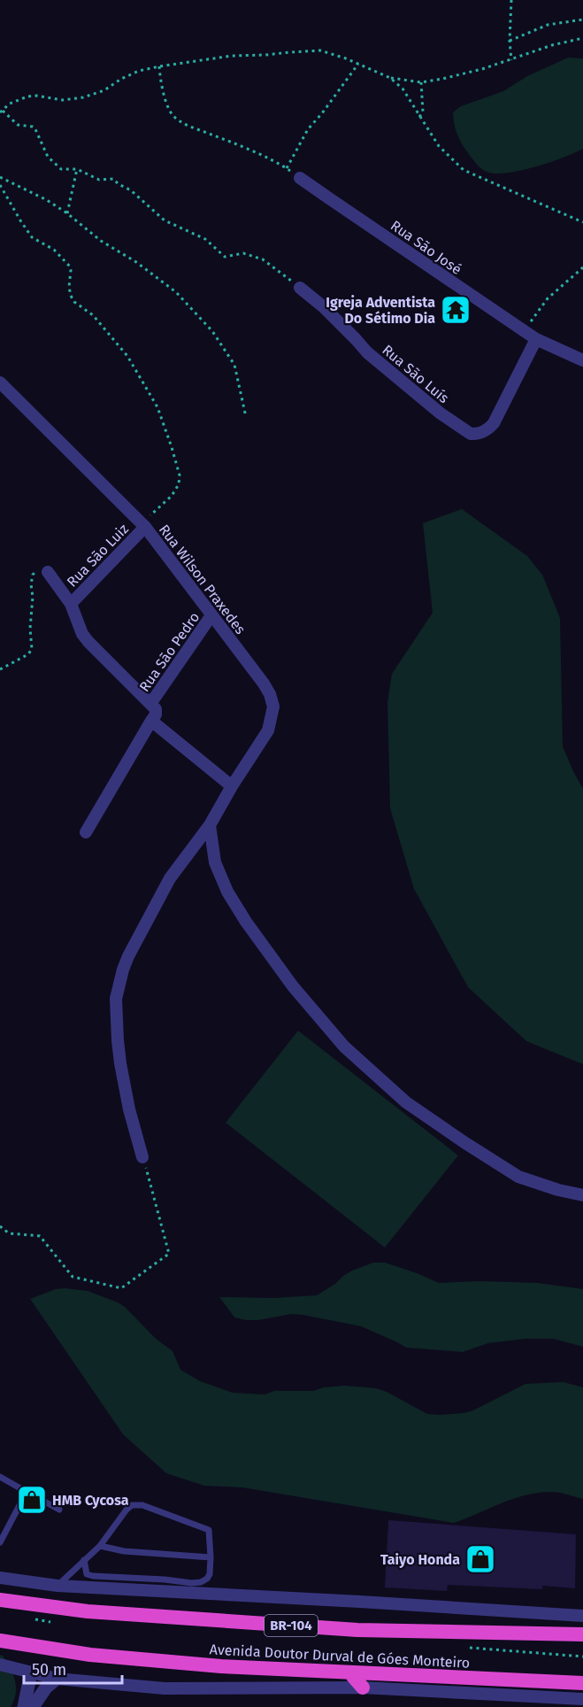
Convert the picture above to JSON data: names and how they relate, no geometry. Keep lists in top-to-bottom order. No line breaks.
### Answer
{"streets":{"highway":["BR-104","Avenida Doutor Durval de Góes Monteiro"],"street":["Rua São José","Rua São Luís","Rua São Luiz","Rua Wilson Praxedes","Rua São Pedro"]},"crossings":[["Rua São José","Rua São Luís"],["Rua São Luiz","Rua Wilson Praxedes"],["Rua Wilson Praxedes","Rua São Pedro"]],"places":{"temple":["Igreja Adventista Do Sétimo Dia"],"shop":["HMB Cycosa","Taiyo Honda"]},"scale_bar":"50 m"}
